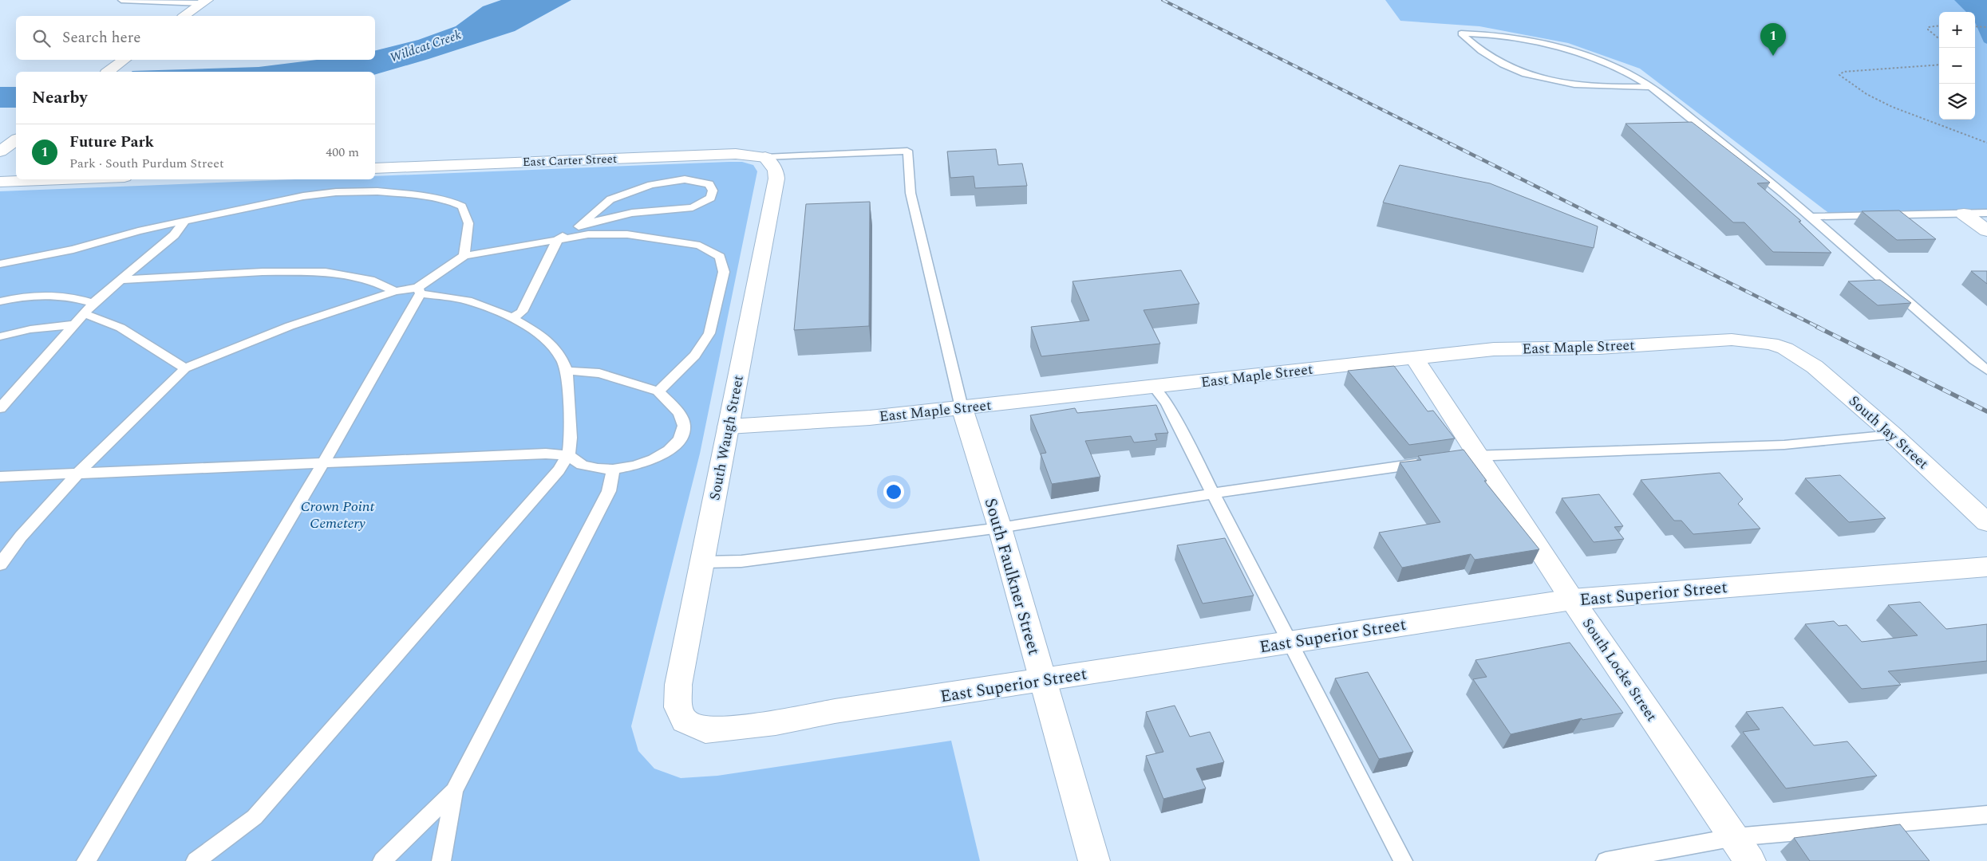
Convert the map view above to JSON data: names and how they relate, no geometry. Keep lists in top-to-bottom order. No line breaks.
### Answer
{"streets":{"street":["East Carter Street","East Maple Street","South Jay Street","South Waugh Street","South Faulkner Street","East Superior Street","South Locke Street"]},"crossings":[["East Carter Street","South Waugh Street"],["East Maple Street","South Jay Street"],["East Maple Street","South Waugh Street"],["East Maple Street","South Faulkner Street"],["East Maple Street","South Locke Street"],["South Waugh Street","East Superior Street"],["South Faulkner Street","East Superior Street"],["East Superior Street","South Locke Street"]],"water":["Wildcat Creek"],"parks":["Crown Point Cemetery"],"page":{"map_buttons":["+","−"],"search":"Search here","pins":"1","heading":"Nearby","list":[{"mark":"1","name":"Future Park","note":"Park · South Purdum Street","value":"400 m"}]}}
